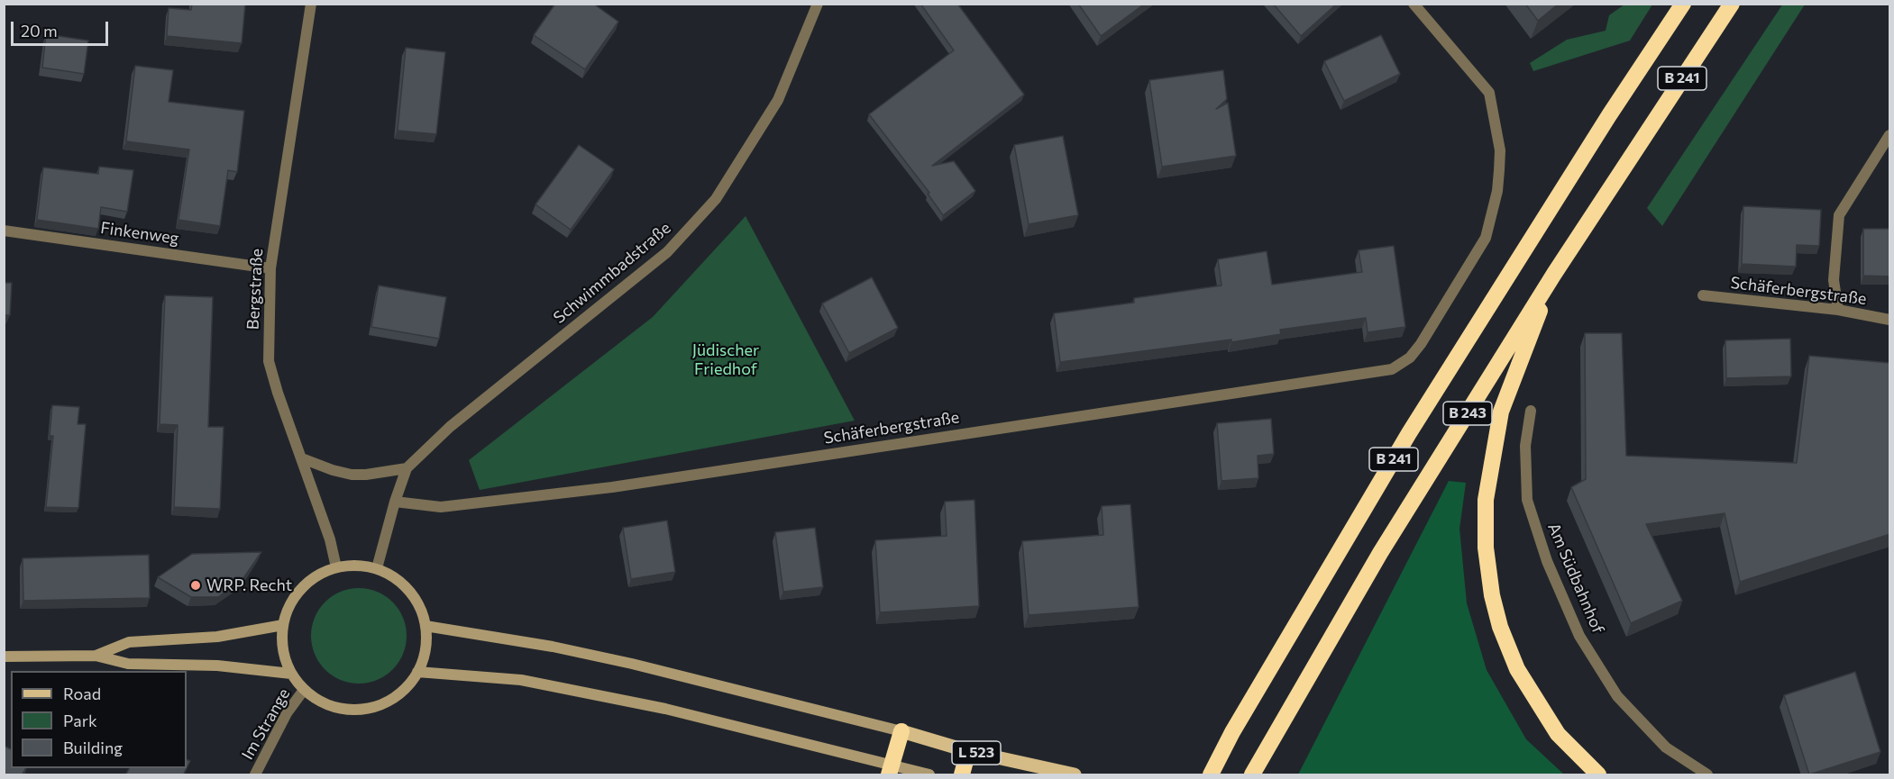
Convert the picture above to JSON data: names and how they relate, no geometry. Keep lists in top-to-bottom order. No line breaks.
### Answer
{"streets":{"highway":["B 241","B 243"],"main road":["L 523"],"street":["Finkenweg","Schwimmbadstraße","Bergstraße","Schäferbergstraße","Am Südbahnhof","Im Strange"]},"crossings":[["B 241","B 243"],["Finkenweg","Bergstraße"],["Schwimmbadstraße","Bergstraße"],["Schwimmbadstraße","Schäferbergstraße"],["Schwimmbadstraße","Im Strange"],["Schwimmbadstraße","L 523"],["Bergstraße","Im Strange"],["Bergstraße","L 523"],["Im Strange","L 523"]],"parks":["Jüdischer Friedhof"],"places":["WRP. Recht"],"legend":["Road","Park","Building"],"scale_bar":"20 m"}
